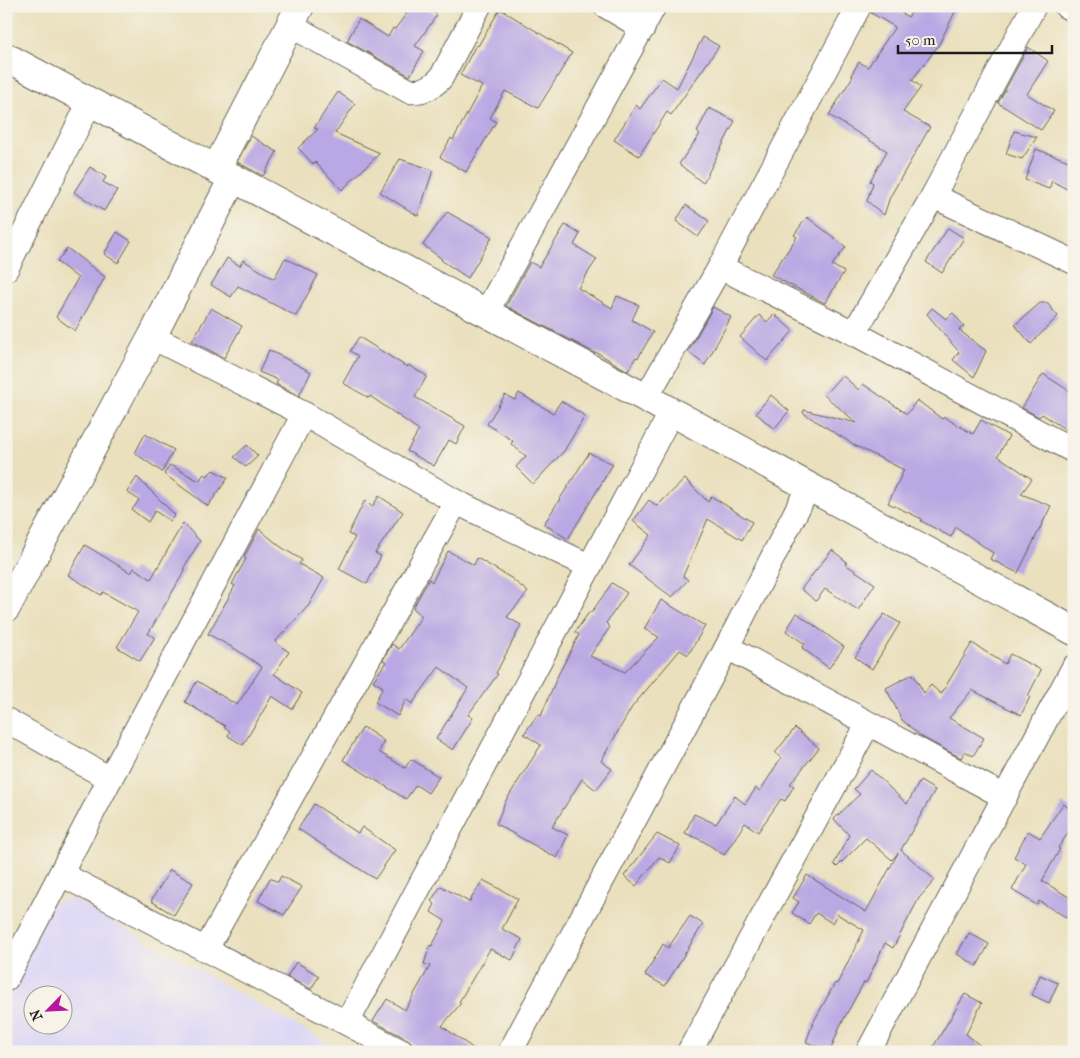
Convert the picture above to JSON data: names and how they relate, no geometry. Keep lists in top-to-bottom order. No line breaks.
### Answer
{"scale_bar":"50 m","north":"bottom left"}
